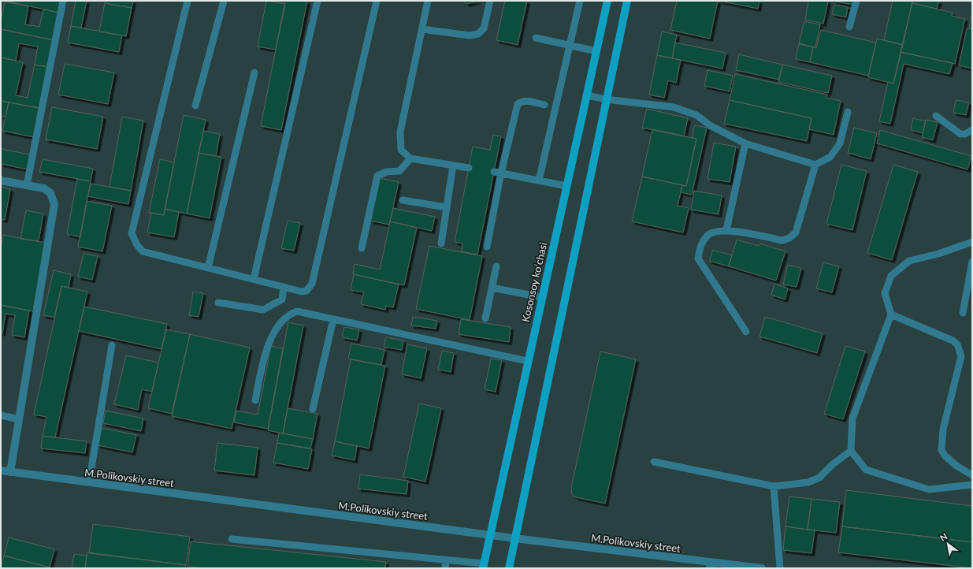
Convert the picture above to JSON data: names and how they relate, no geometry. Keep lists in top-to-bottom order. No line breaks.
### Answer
{"streets":{"street":["Kosonsoy koʻchasi","M.Polikovskiy street"]},"crossings":[["Kosonsoy koʻchasi","M.Polikovskiy street"]],"north":"top left"}
